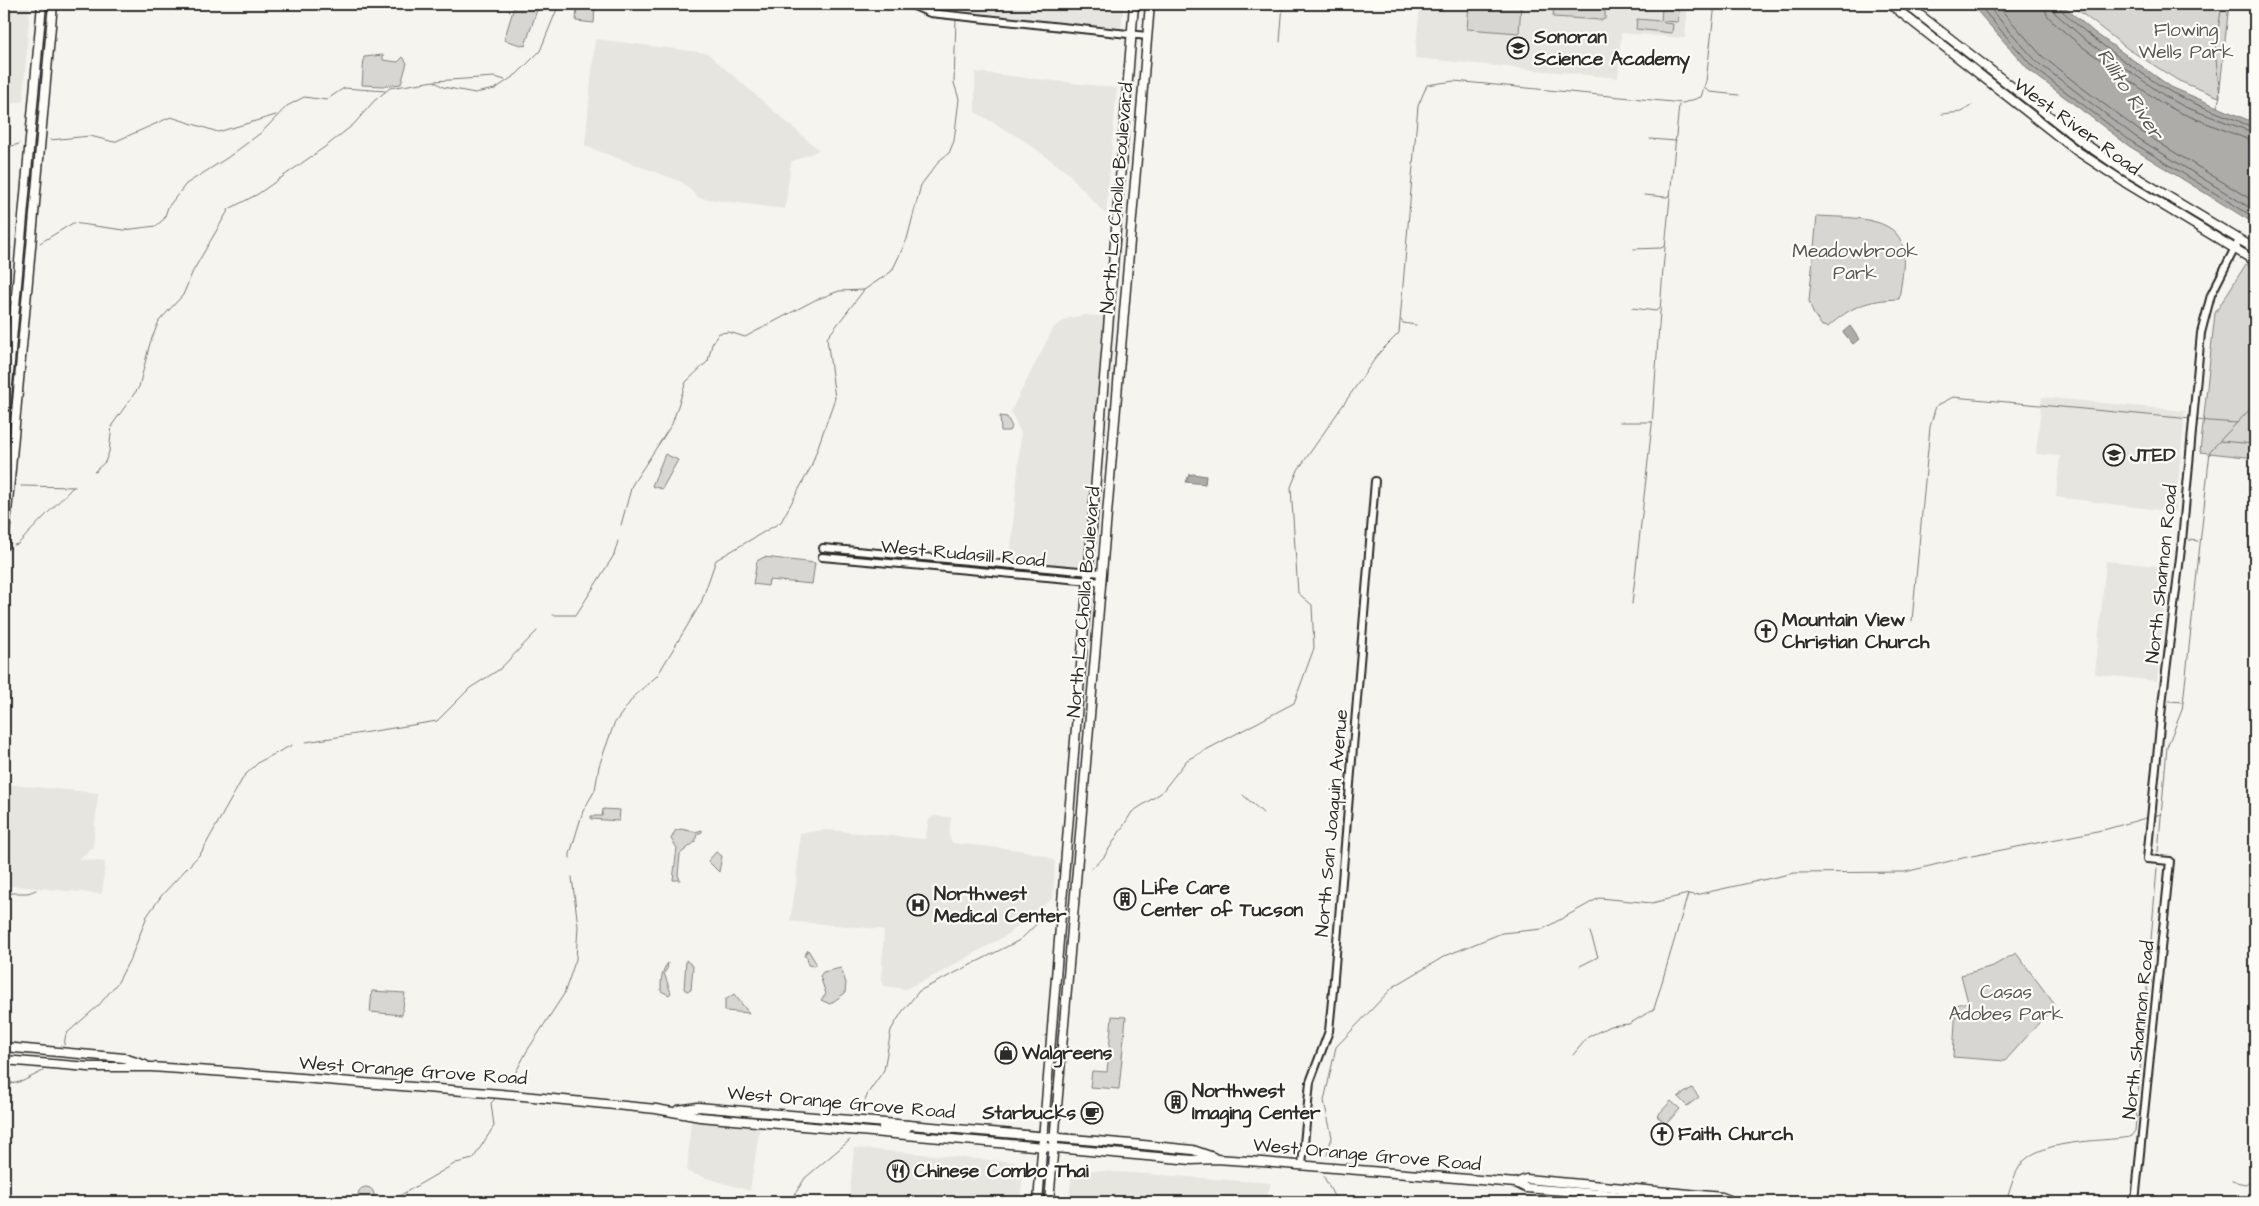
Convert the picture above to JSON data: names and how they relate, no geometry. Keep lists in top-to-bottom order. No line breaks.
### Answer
{"streets":{"main road":["West River Road","North La Cholla Boulevard","West Orange Grove Road"],"street":["West Rudasill Road","North Shannon Road","North San Joaquin Avenue"]},"crossings":[["West River Road","North Shannon Road"],["North La Cholla Boulevard","West Rudasill Road"],["North La Cholla Boulevard","West Orange Grove Road"],["North San Joaquin Avenue","West Orange Grove Road"]],"water":["Rillito River"],"parks":["Flowing Wells Park","Meadowbrook Park","Casas Adobes Park"],"places":{"school or university":["Sonoran Science Academy","JTED"],"church":["Mountain View Christian Church","Faith Church"],"building":["Life Care Center of Tucson","Northwest Imaging Center"],"hospital":["Northwest Medical Center"],"shop":["Walgreens"],"cafe":["Starbucks"],"restaurant":["Chinese Combo Thai"]}}
